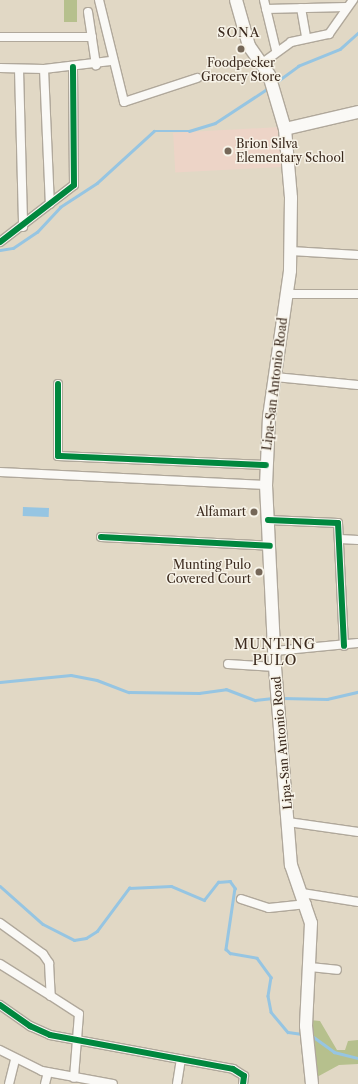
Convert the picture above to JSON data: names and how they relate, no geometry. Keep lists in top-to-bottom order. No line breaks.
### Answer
{"streets":{"main road":["Lipa-San Antonio Road"]},"districts":["SONA","MUNTING PULO"],"places":["Foodpecker Grocery Store","Brion Silva Elementary School","Alfamart","Munting Pulo Covered Court"]}
